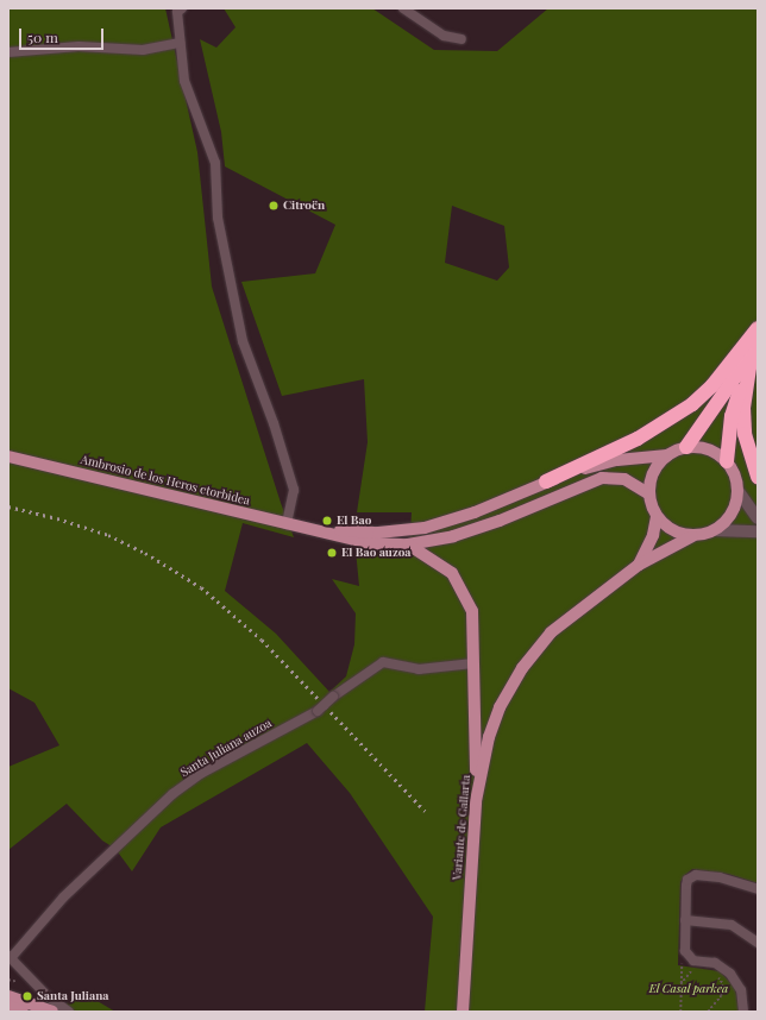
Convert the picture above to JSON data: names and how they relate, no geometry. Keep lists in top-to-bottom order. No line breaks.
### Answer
{"streets":{"main road":["Ambrosio de los Heros etorbidea","Variante de Gallarta"],"street":["Santa Juliana auzoa"]},"parks":["El Casal parkea"],"places":["Citroën","El Bao","El Bao auzoa","Santa Juliana"],"scale_bar":"50 m"}
